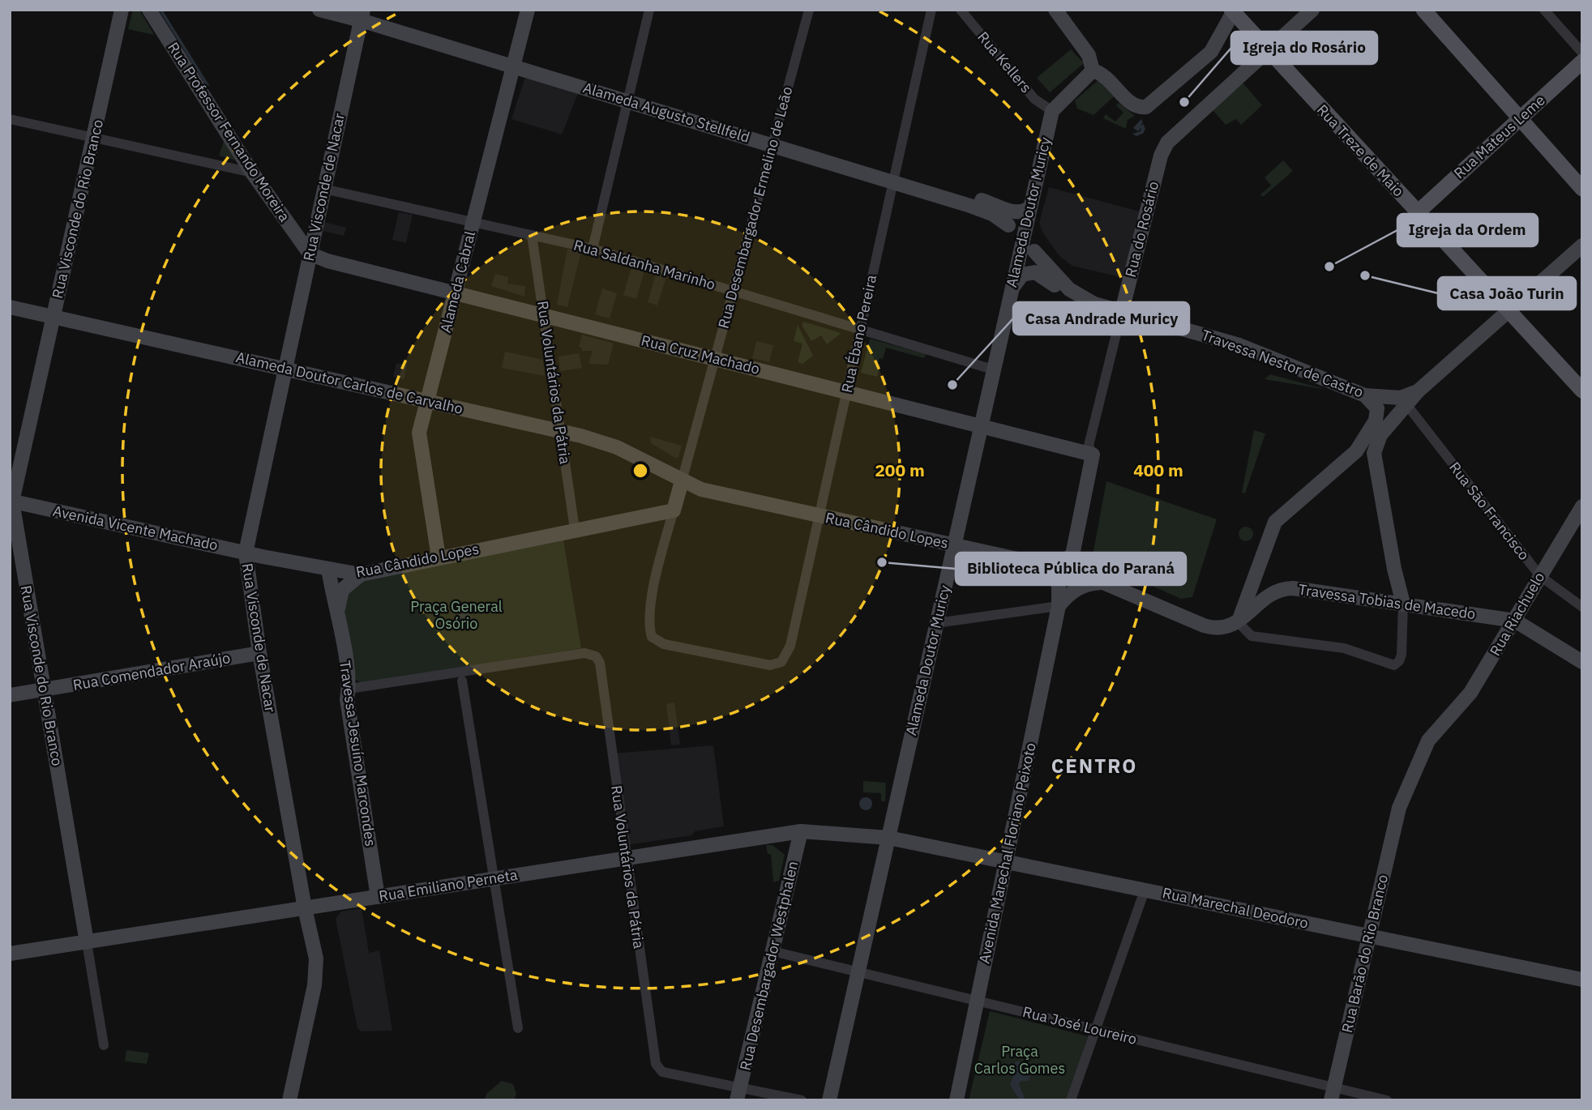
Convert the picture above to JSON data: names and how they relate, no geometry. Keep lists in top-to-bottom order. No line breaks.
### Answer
{"streets":{"main road":["Rua Mateus Leme","Rua Treze de Maio"],"street":["Rua Kellers","Alameda Augusto Stellfeld","Rua Professor Fernando Moreira","Rua Visconde de Nacar","Rua Desembargador Ermelino de Leão","Rua Visconde do Rio Branco","Alameda Doutor Muricy","Rua do Rosário","Rua Saldanha Marinho","Alameda Cabral","Rua Ébano Pereira","Rua Cruz Machado","Travessa Nestor de Castro","Rua Voluntários da Pátria","Alameda Doutor Carlos de Carvalho","Rua São Francisco","Avenida Vicente Machado","Rua Cândido Lopes","Travessa Tobias de Macedo","Rua Riachuelo","Rua Comendador Araújo","Travessa Jesuíno Marcondes","Avenida Marechal Floriano Peixoto","Rua Emiliano Perneta","Rua Marechal Deodoro","Rua Barão do Rio Branco","Rua Desembargador Westphalen","Rua José Loureiro"]},"crossings":[["Rua Kellers","Alameda Doutor Muricy"],["Alameda Augusto Stellfeld","Rua Visconde de Nacar"],["Alameda Augusto Stellfeld","Rua Desembargador Ermelino de Leão"],["Alameda Augusto Stellfeld","Alameda Cabral"],["Alameda Augusto Stellfeld","Rua Ébano Pereira"],["Rua Professor Fernando Moreira","Rua Visconde de Nacar"],["Rua Professor Fernando Moreira","Rua Cruz Machado"],["Rua Mateus Leme","Rua Treze de Maio"],["Rua Treze de Maio","Rua do Rosário"],["Rua Visconde de Nacar","Rua Saldanha Marinho"],["Rua Visconde de Nacar","Rua Cruz Machado"],["Rua Visconde de Nacar","Alameda Doutor Carlos de Carvalho"],["Rua Visconde de Nacar","Avenida Vicente Machado"],["Rua Visconde de Nacar","Rua Comendador Araújo"],["Rua Visconde de Nacar","Rua Emiliano Perneta"],["Rua Desembargador Ermelino de Leão","Rua Saldanha Marinho"],["Rua Desembargador Ermelino de Leão","Rua Ébano Pereira"],["Rua Desembargador Ermelino de Leão","Rua Cruz Machado"],["Rua Desembargador Ermelino de Leão","Alameda Doutor Carlos de Carvalho"],["Rua Desembargador Ermelino de Leão","Rua Cândido Lopes"],["Rua Visconde do Rio Branco","Alameda Doutor Carlos de Carvalho"],["Rua Visconde do Rio Branco","Avenida Vicente Machado"],["Rua Visconde do Rio Branco","Rua Comendador Araújo"],["Rua Visconde do Rio Branco","Rua Emiliano Perneta"],["Alameda Doutor Muricy","Rua Saldanha Marinho"],["Alameda Doutor Muricy","Rua Cruz Machado"],["Alameda Doutor Muricy","Rua Cândido Lopes"],["Alameda Doutor Muricy","Rua Emiliano Perneta"],["Alameda Doutor Muricy","Rua Marechal Deodoro"],["Alameda Doutor Muricy","Rua José Loureiro"],["Rua do Rosário","Rua Cruz Machado"],["Rua do Rosário","Travessa Nestor de Castro"],["Rua Saldanha Marinho","Alameda Cabral"],["Rua Saldanha Marinho","Rua Ébano Pereira"],["Rua Saldanha Marinho","Rua Voluntários da Pátria"],["Alameda Cabral","Rua Cruz Machado"],["Alameda Cabral","Alameda Doutor Carlos de Carvalho"],["Alameda Cabral","Rua Cândido Lopes"],["Rua Ébano Pereira","Rua Cruz Machado"],["Rua Ébano Pereira","Rua Cândido Lopes"],["Rua Cruz Machado","Rua Voluntários da Pátria"],["Rua Voluntários da Pátria","Alameda Doutor Carlos de Carvalho"],["Rua Voluntários da Pátria","Rua Cândido Lopes"],["Rua Voluntários da Pátria","Travessa Jesuíno Marcondes"],["Rua Voluntários da Pátria","Rua Emiliano Perneta"],["Rua Voluntários da Pátria","Rua Desembargador Westphalen"],["Alameda Doutor Carlos de Carvalho","Rua Cândido Lopes"],["Rua São Francisco","Rua Riachuelo"],["Avenida Vicente Machado","Rua Cândido Lopes"],["Avenida Vicente Machado","Travessa Jesuíno Marcondes"],["Rua Cândido Lopes","Travessa Jesuíno Marcondes"],["Rua Cândido Lopes","Avenida Marechal Floriano Peixoto"],["Travessa Tobias de Macedo","Rua Riachuelo"],["Rua Riachuelo","Rua Barão do Rio Branco"],["Travessa Jesuíno Marcondes","Rua Emiliano Perneta"],["Avenida Marechal Floriano Peixoto","Rua Marechal Deodoro"],["Avenida Marechal Floriano Peixoto","Rua José Loureiro"],["Rua Emiliano Perneta","Rua Marechal Deodoro"],["Rua Emiliano Perneta","Rua Desembargador Westphalen"],["Rua Marechal Deodoro","Rua Barão do Rio Branco"],["Rua Barão do Rio Branco","Rua José Loureiro"],["Rua Desembargador Westphalen","Rua José Loureiro"]],"districts":["CENTRO"],"parks":["Praça General Osório","Praça Carlos Gomes"],"places":["Igreja do Rosário","Igreja da Ordem","Casa João Turin","Casa Andrade Muricy","Biblioteca Pública do Paraná"],"rings":["200 m","400 m"]}
